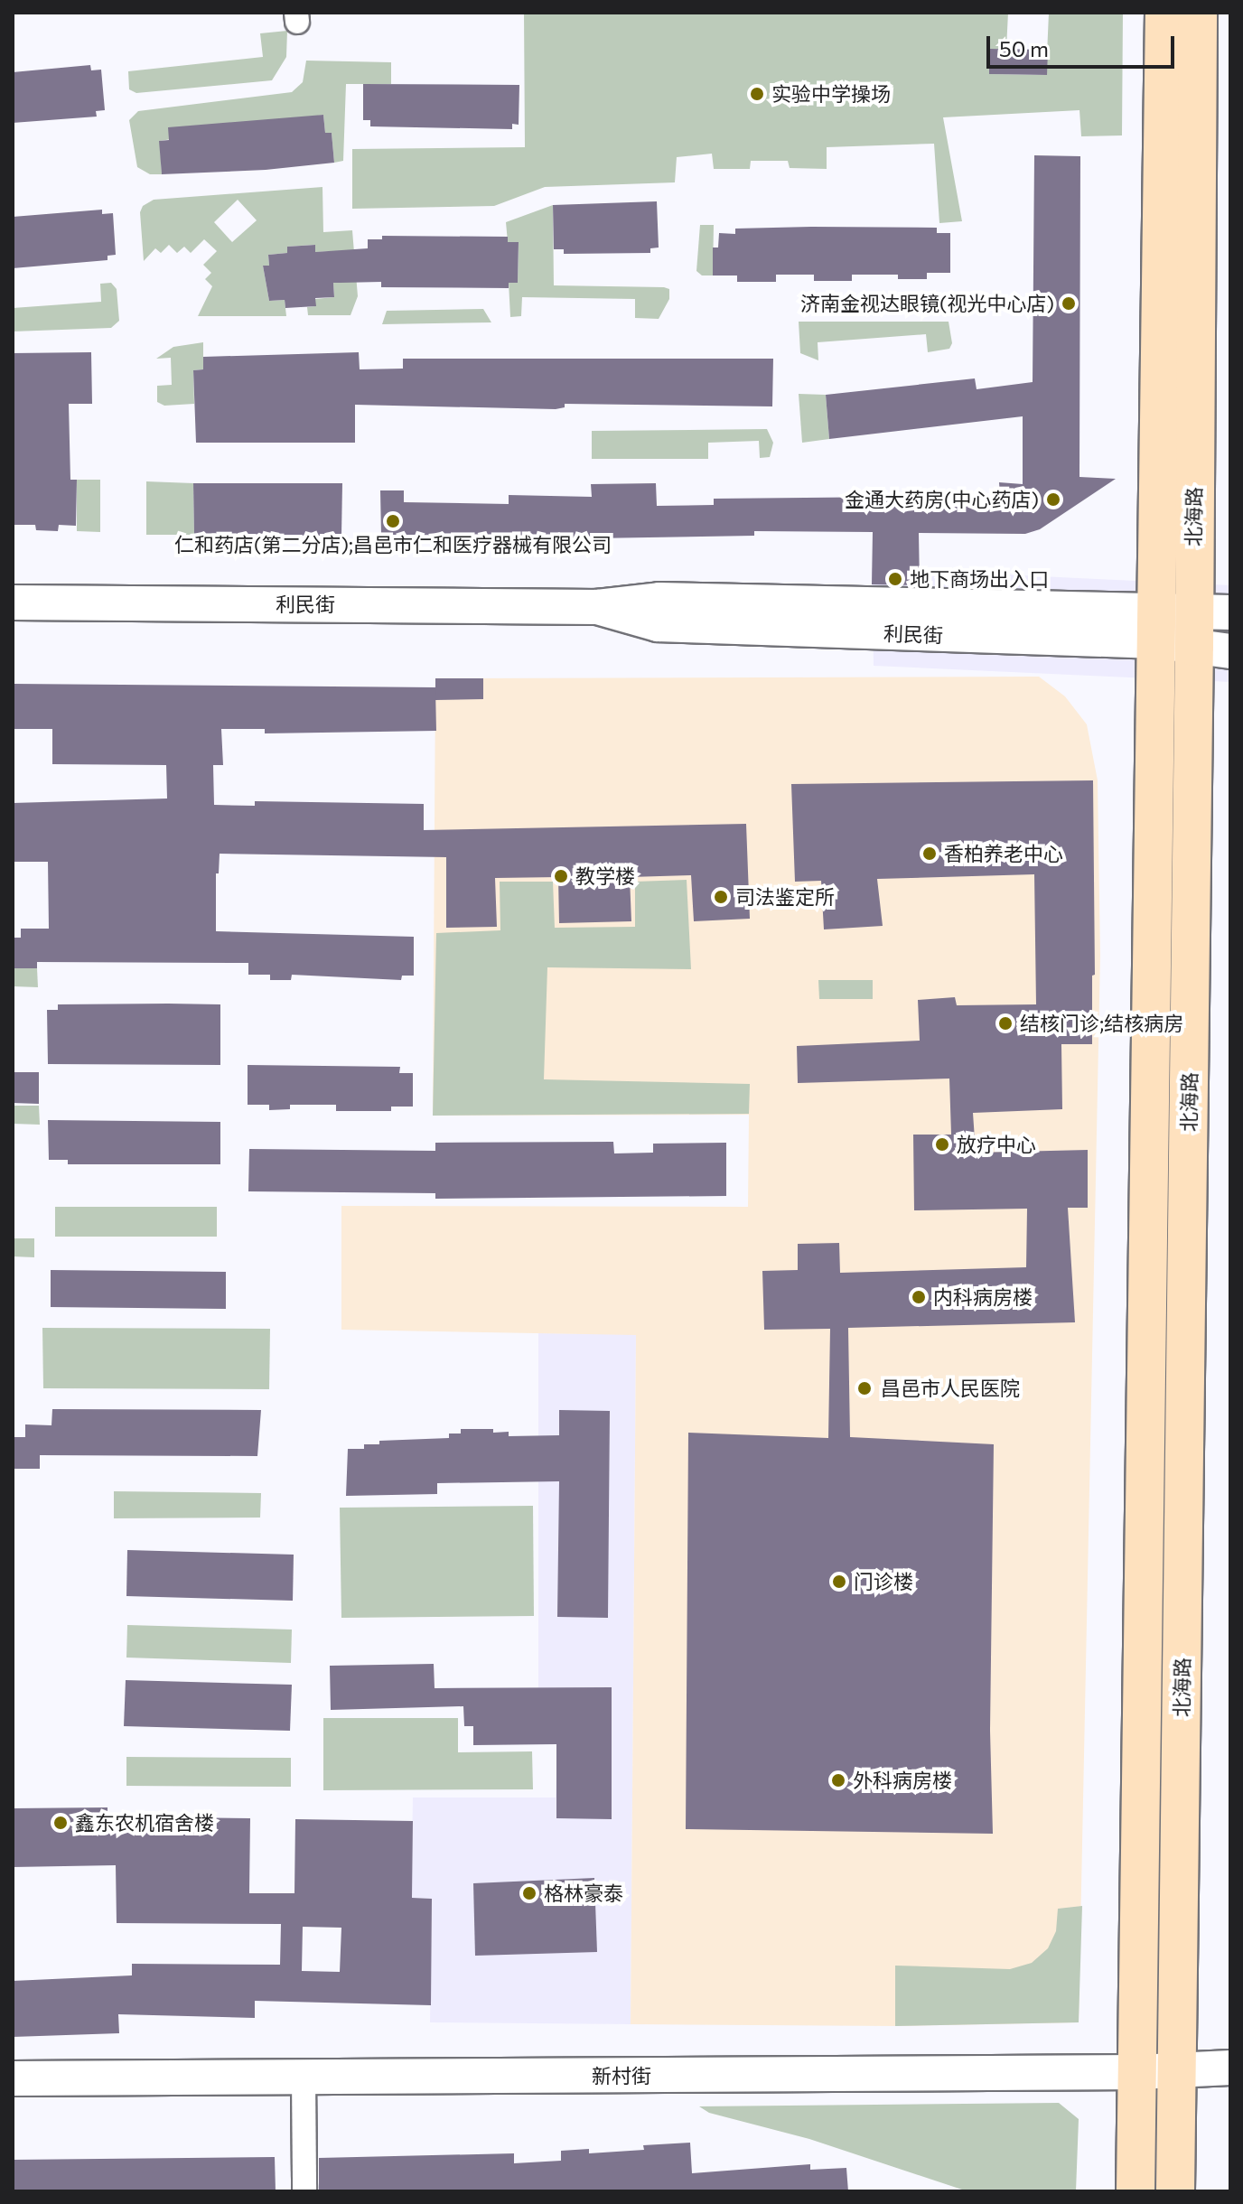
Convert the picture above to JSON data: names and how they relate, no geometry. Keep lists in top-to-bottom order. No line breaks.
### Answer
{"streets":{"main road":["北海路"],"street":["利民街","新村街"]},"crossings":[["北海路","利民街"],["北海路","新村街"]],"places":["实验中学操场","济南金视达眼镜(视光中心店)","金通大药房(中心药店)","仁和药店(第二分店);昌邑市仁和医疗器械有限公司","地下商场出入口","香柏养老中心","教学楼","司法鉴定所","结核门诊;结核病房","放疗中心","内科病房楼","昌邑市人民医院","门诊楼","外科病房楼","鑫东农机宿舍楼","格林豪泰"],"scale_bar":"50 m"}
